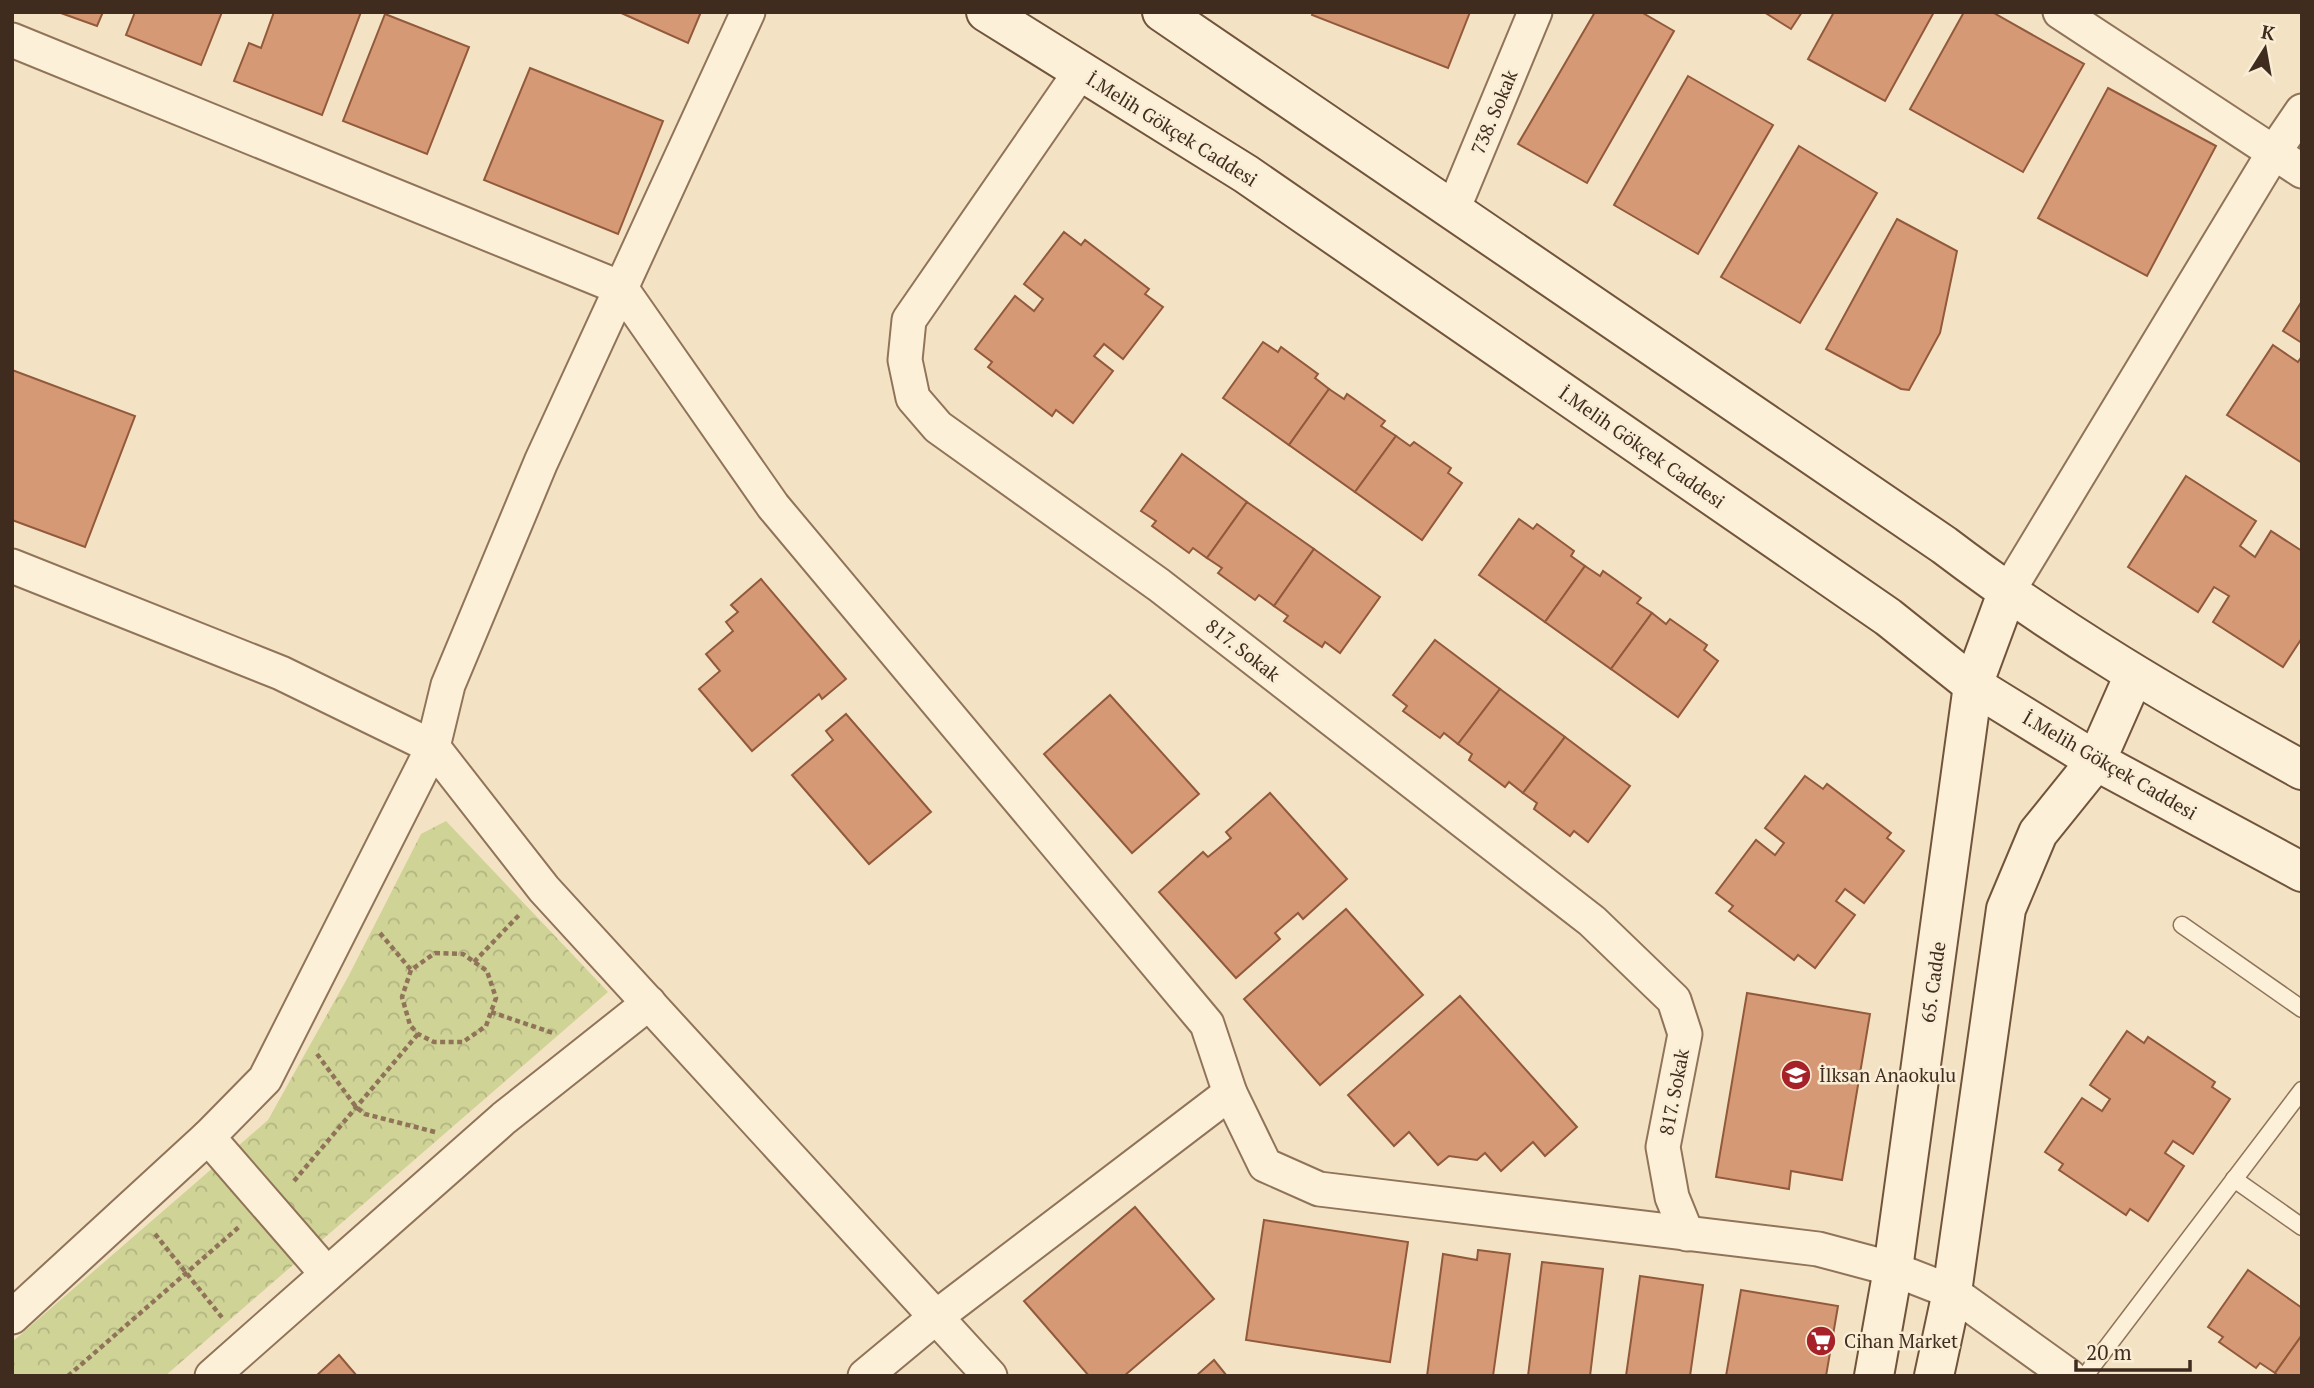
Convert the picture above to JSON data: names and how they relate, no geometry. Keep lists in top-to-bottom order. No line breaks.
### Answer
{"streets":{"main road":["İ.Melih Gökçek Caddesi","65. Cadde"],"street":["738. Sokak","817. Sokak"]},"crossings":[["İ.Melih Gökçek Caddesi","817. Sokak"],["İ.Melih Gökçek Caddesi","65. Cadde"]],"places":{"school or university":["İlksan Anaokulu"],"supermarket":["Cihan Market"]},"scale_bar":"20 m","north":"top"}
